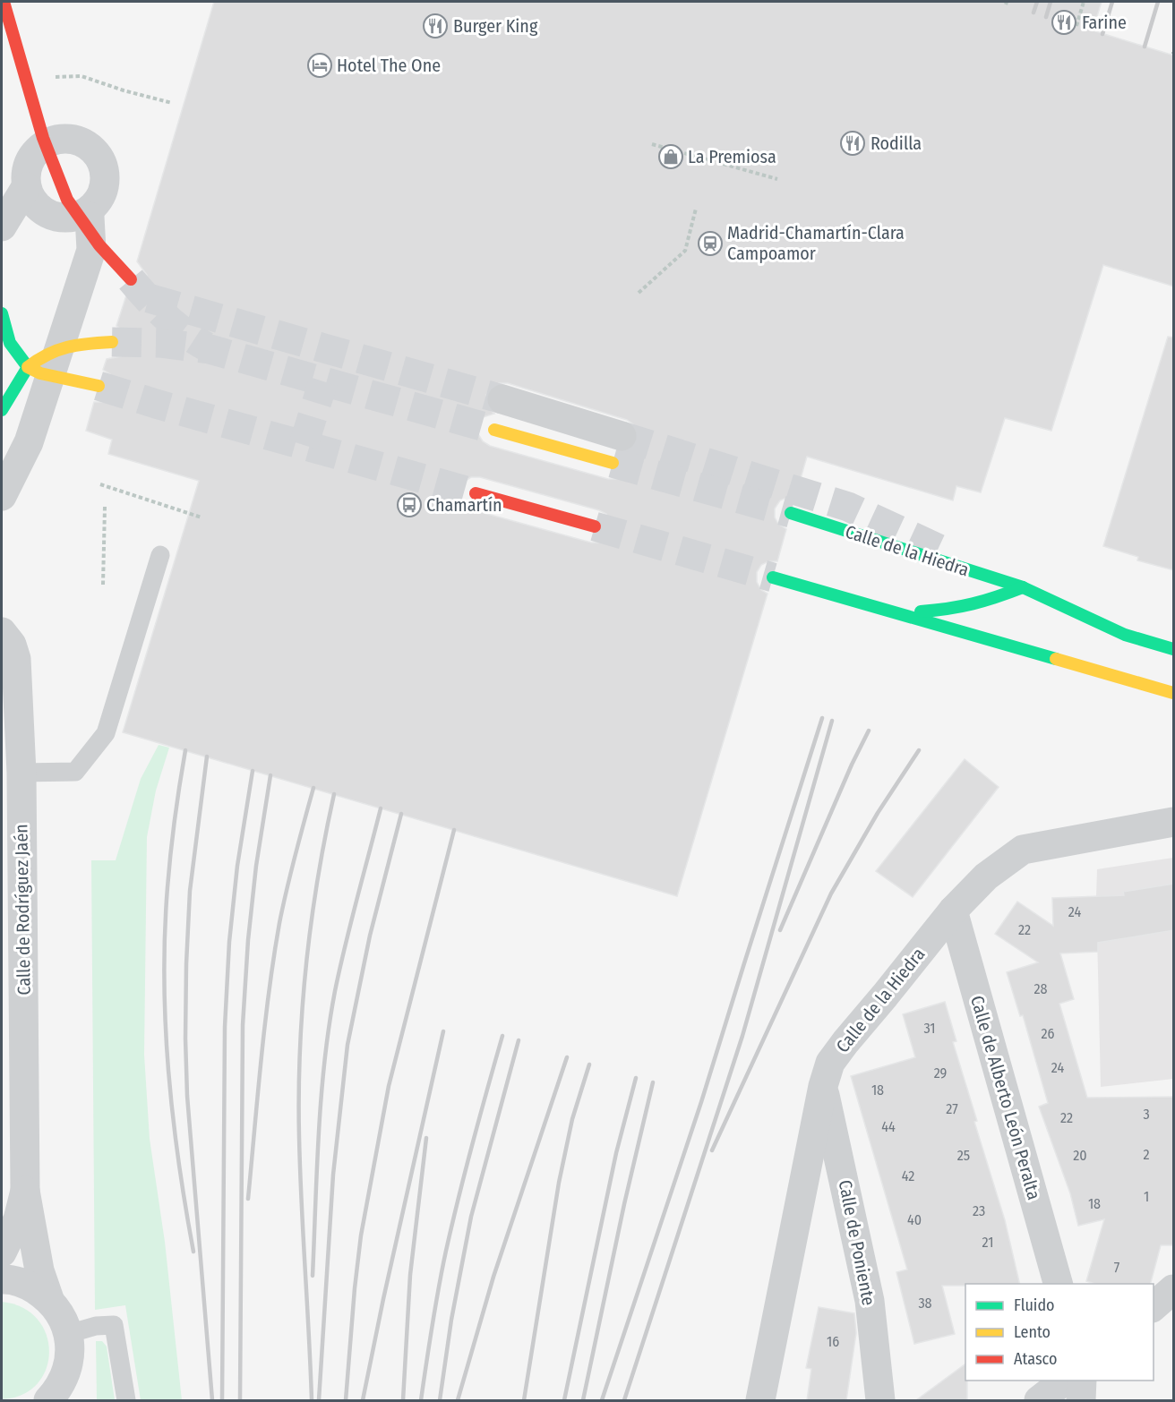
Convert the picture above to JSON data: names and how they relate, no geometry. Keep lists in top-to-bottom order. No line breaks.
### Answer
{"streets":{"main road":["Calle de la Hiedra"],"street":["Calle de Rodríguez Jaén","Calle de Alberto León Peralta","Calle de Poniente"]},"crossings":[["Calle de la Hiedra","Calle de Alberto León Peralta"],["Calle de la Hiedra","Calle de Poniente"]],"places":{"restaurant":["Farine","Burger King","Rodilla"],"hotel":["Hotel The One"],"shop":["La Premiosa"],"station":["Madrid-Chamartín-Clara Campoamor"],"bus stop":["Chamartín"]},"house_numbers":["24","22","28","31","26","24","29","18","27","3","22","44","2","25","20","42","1","18","23","40","21","7","38","16"],"legend":["Fluido","Lento","Atasco"]}
